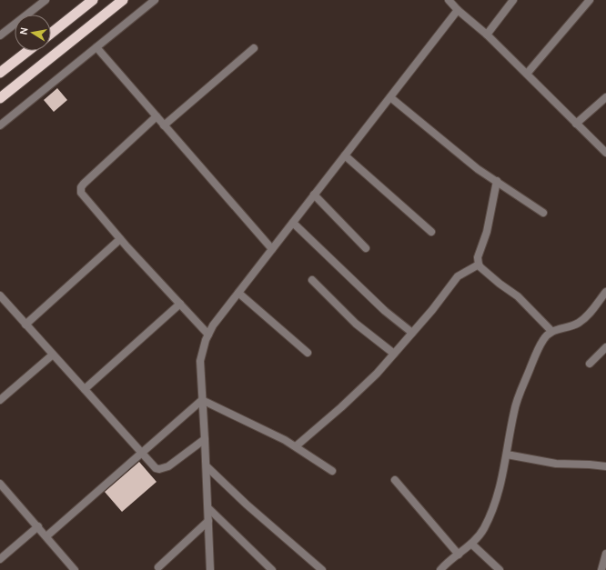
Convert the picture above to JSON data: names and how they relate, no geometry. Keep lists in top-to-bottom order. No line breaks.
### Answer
{"north":"left"}
